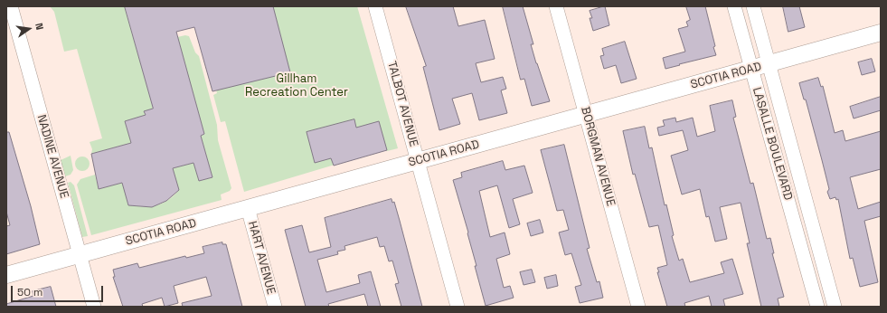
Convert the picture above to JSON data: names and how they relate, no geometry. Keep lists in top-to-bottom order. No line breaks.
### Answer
{"streets":{"street":["SCOTIA ROAD","TALBOT AVENUE","LASALLE BOULEVARD","NADINE AVENUE","BORGMAN AVENUE","HART AVENUE"]},"crossings":[["SCOTIA ROAD","TALBOT AVENUE"],["SCOTIA ROAD","LASALLE BOULEVARD"],["SCOTIA ROAD","NADINE AVENUE"],["SCOTIA ROAD","BORGMAN AVENUE"],["SCOTIA ROAD","HART AVENUE"]],"parks":["Gillham Recreation Center"],"scale_bar":"50 m","north":"right"}
